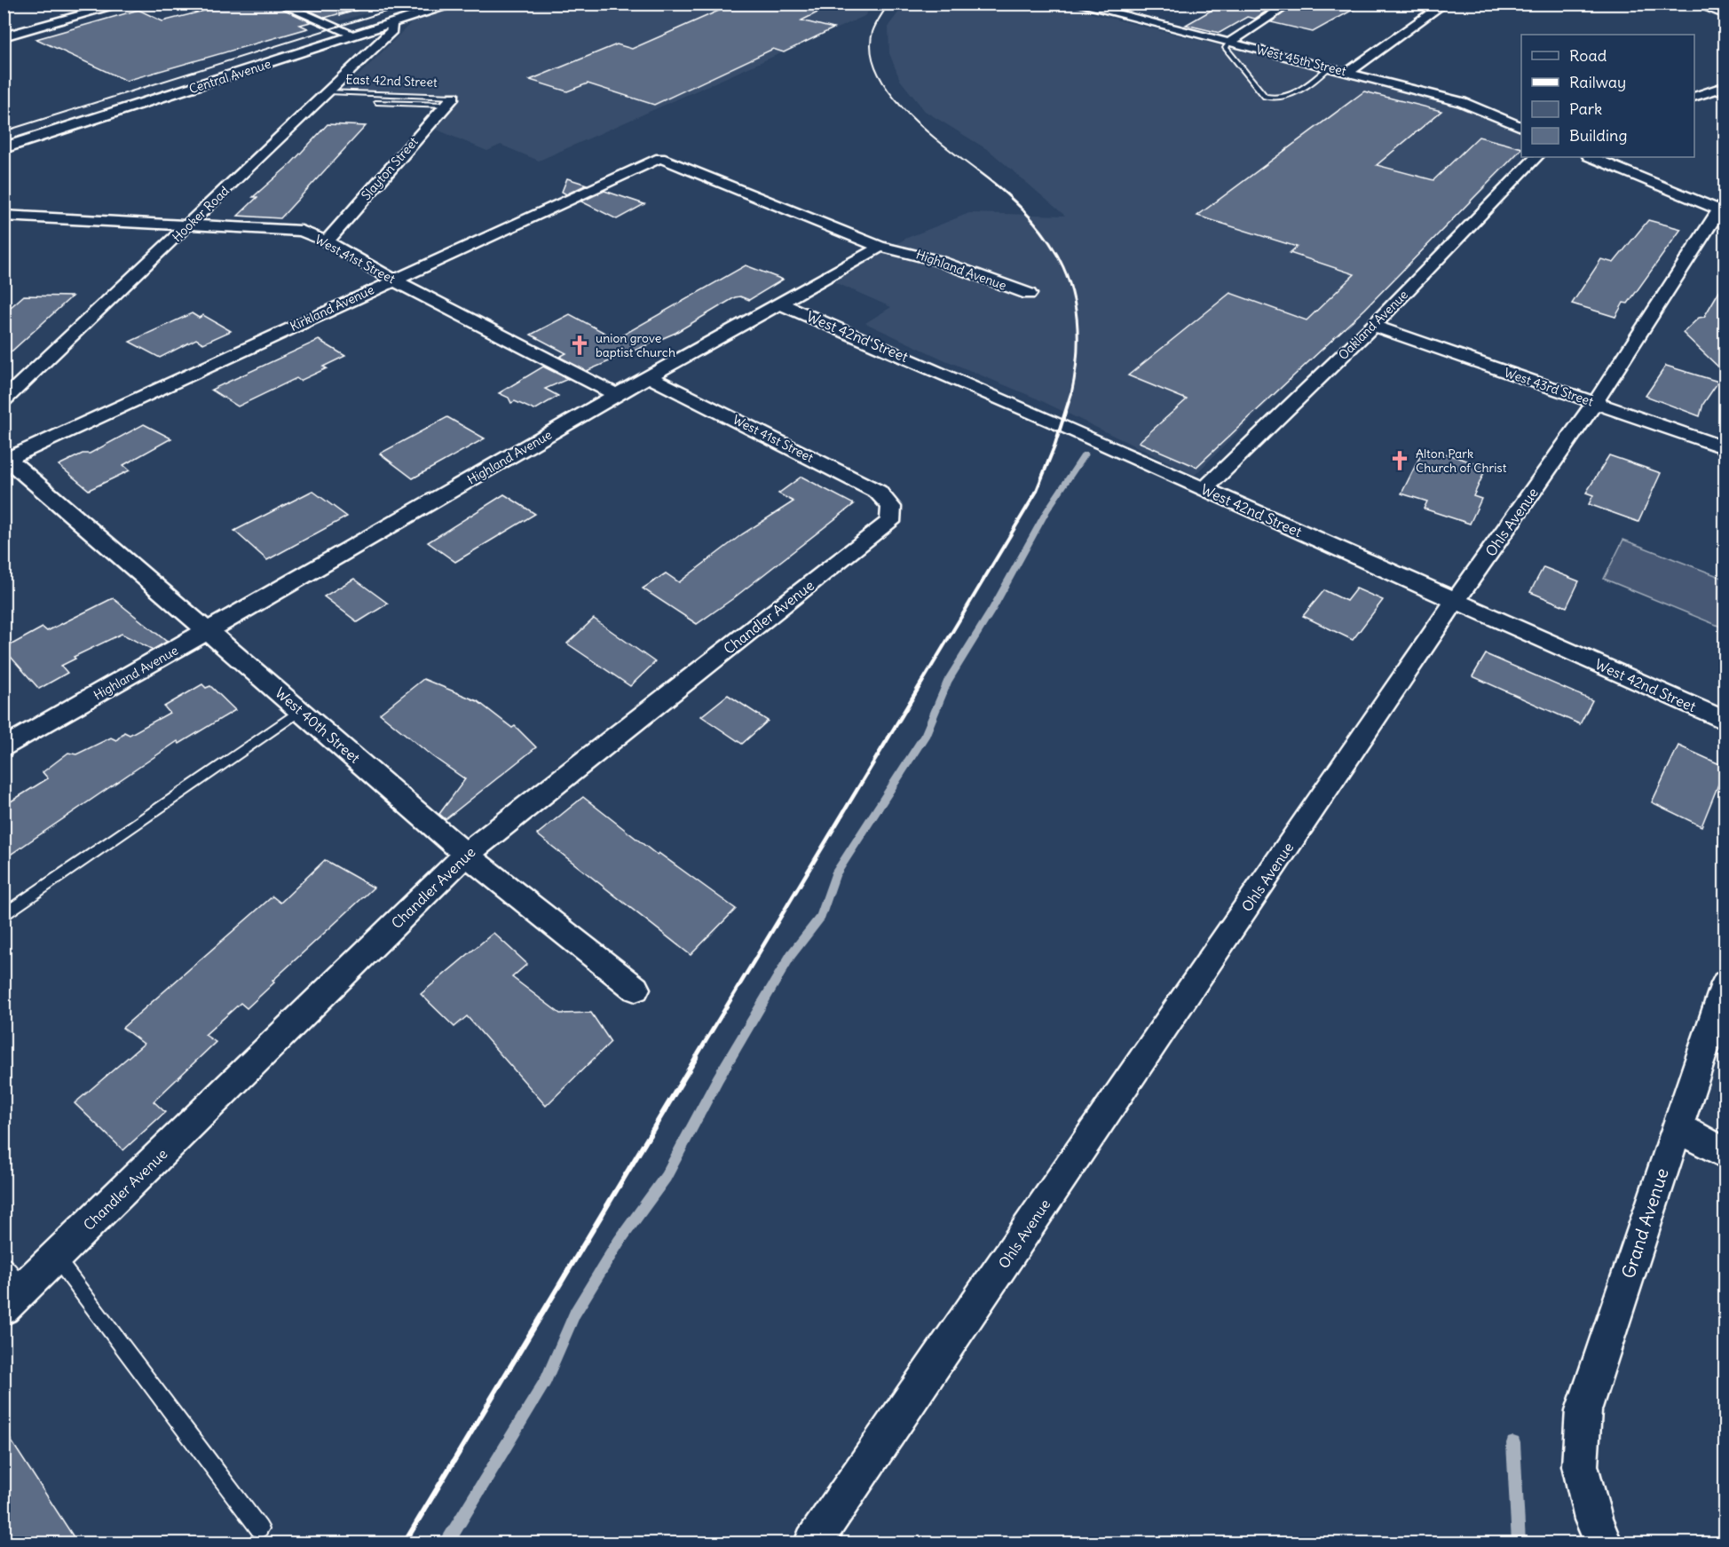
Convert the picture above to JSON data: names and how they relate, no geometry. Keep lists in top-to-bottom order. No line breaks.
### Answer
{"streets":{"street":["West 45th Street","Central Avenue","Slayton Street","Hooker Road","West 41st Street","Highland Avenue","Kirkland Avenue","Oakland Avenue","West 42nd Street","West 43rd Street","Ohls Avenue","Chandler Avenue","West 40th Street","Grand Avenue"],"lane":["East 42nd Street"]},"crossings":[["Central Avenue","Hooker Road"],["East 42nd Street","Slayton Street"],["East 42nd Street","Hooker Road"],["Slayton Street","West 41st Street"],["Hooker Road","West 41st Street"],["West 41st Street","Highland Avenue"],["West 41st Street","Kirkland Avenue"],["West 41st Street","Chandler Avenue"],["Highland Avenue","Kirkland Avenue"],["Highland Avenue","West 42nd Street"],["Highland Avenue","West 40th Street"],["Kirkland Avenue","West 40th Street"],["Oakland Avenue","West 42nd Street"],["Oakland Avenue","West 43rd Street"],["West 42nd Street","Ohls Avenue"],["West 43rd Street","Ohls Avenue"],["Chandler Avenue","West 40th Street"]],"places":{"church":["union grove baptist church","Alton Park Church of Christ"]},"legend":["Road","Railway","Park","Building"]}
